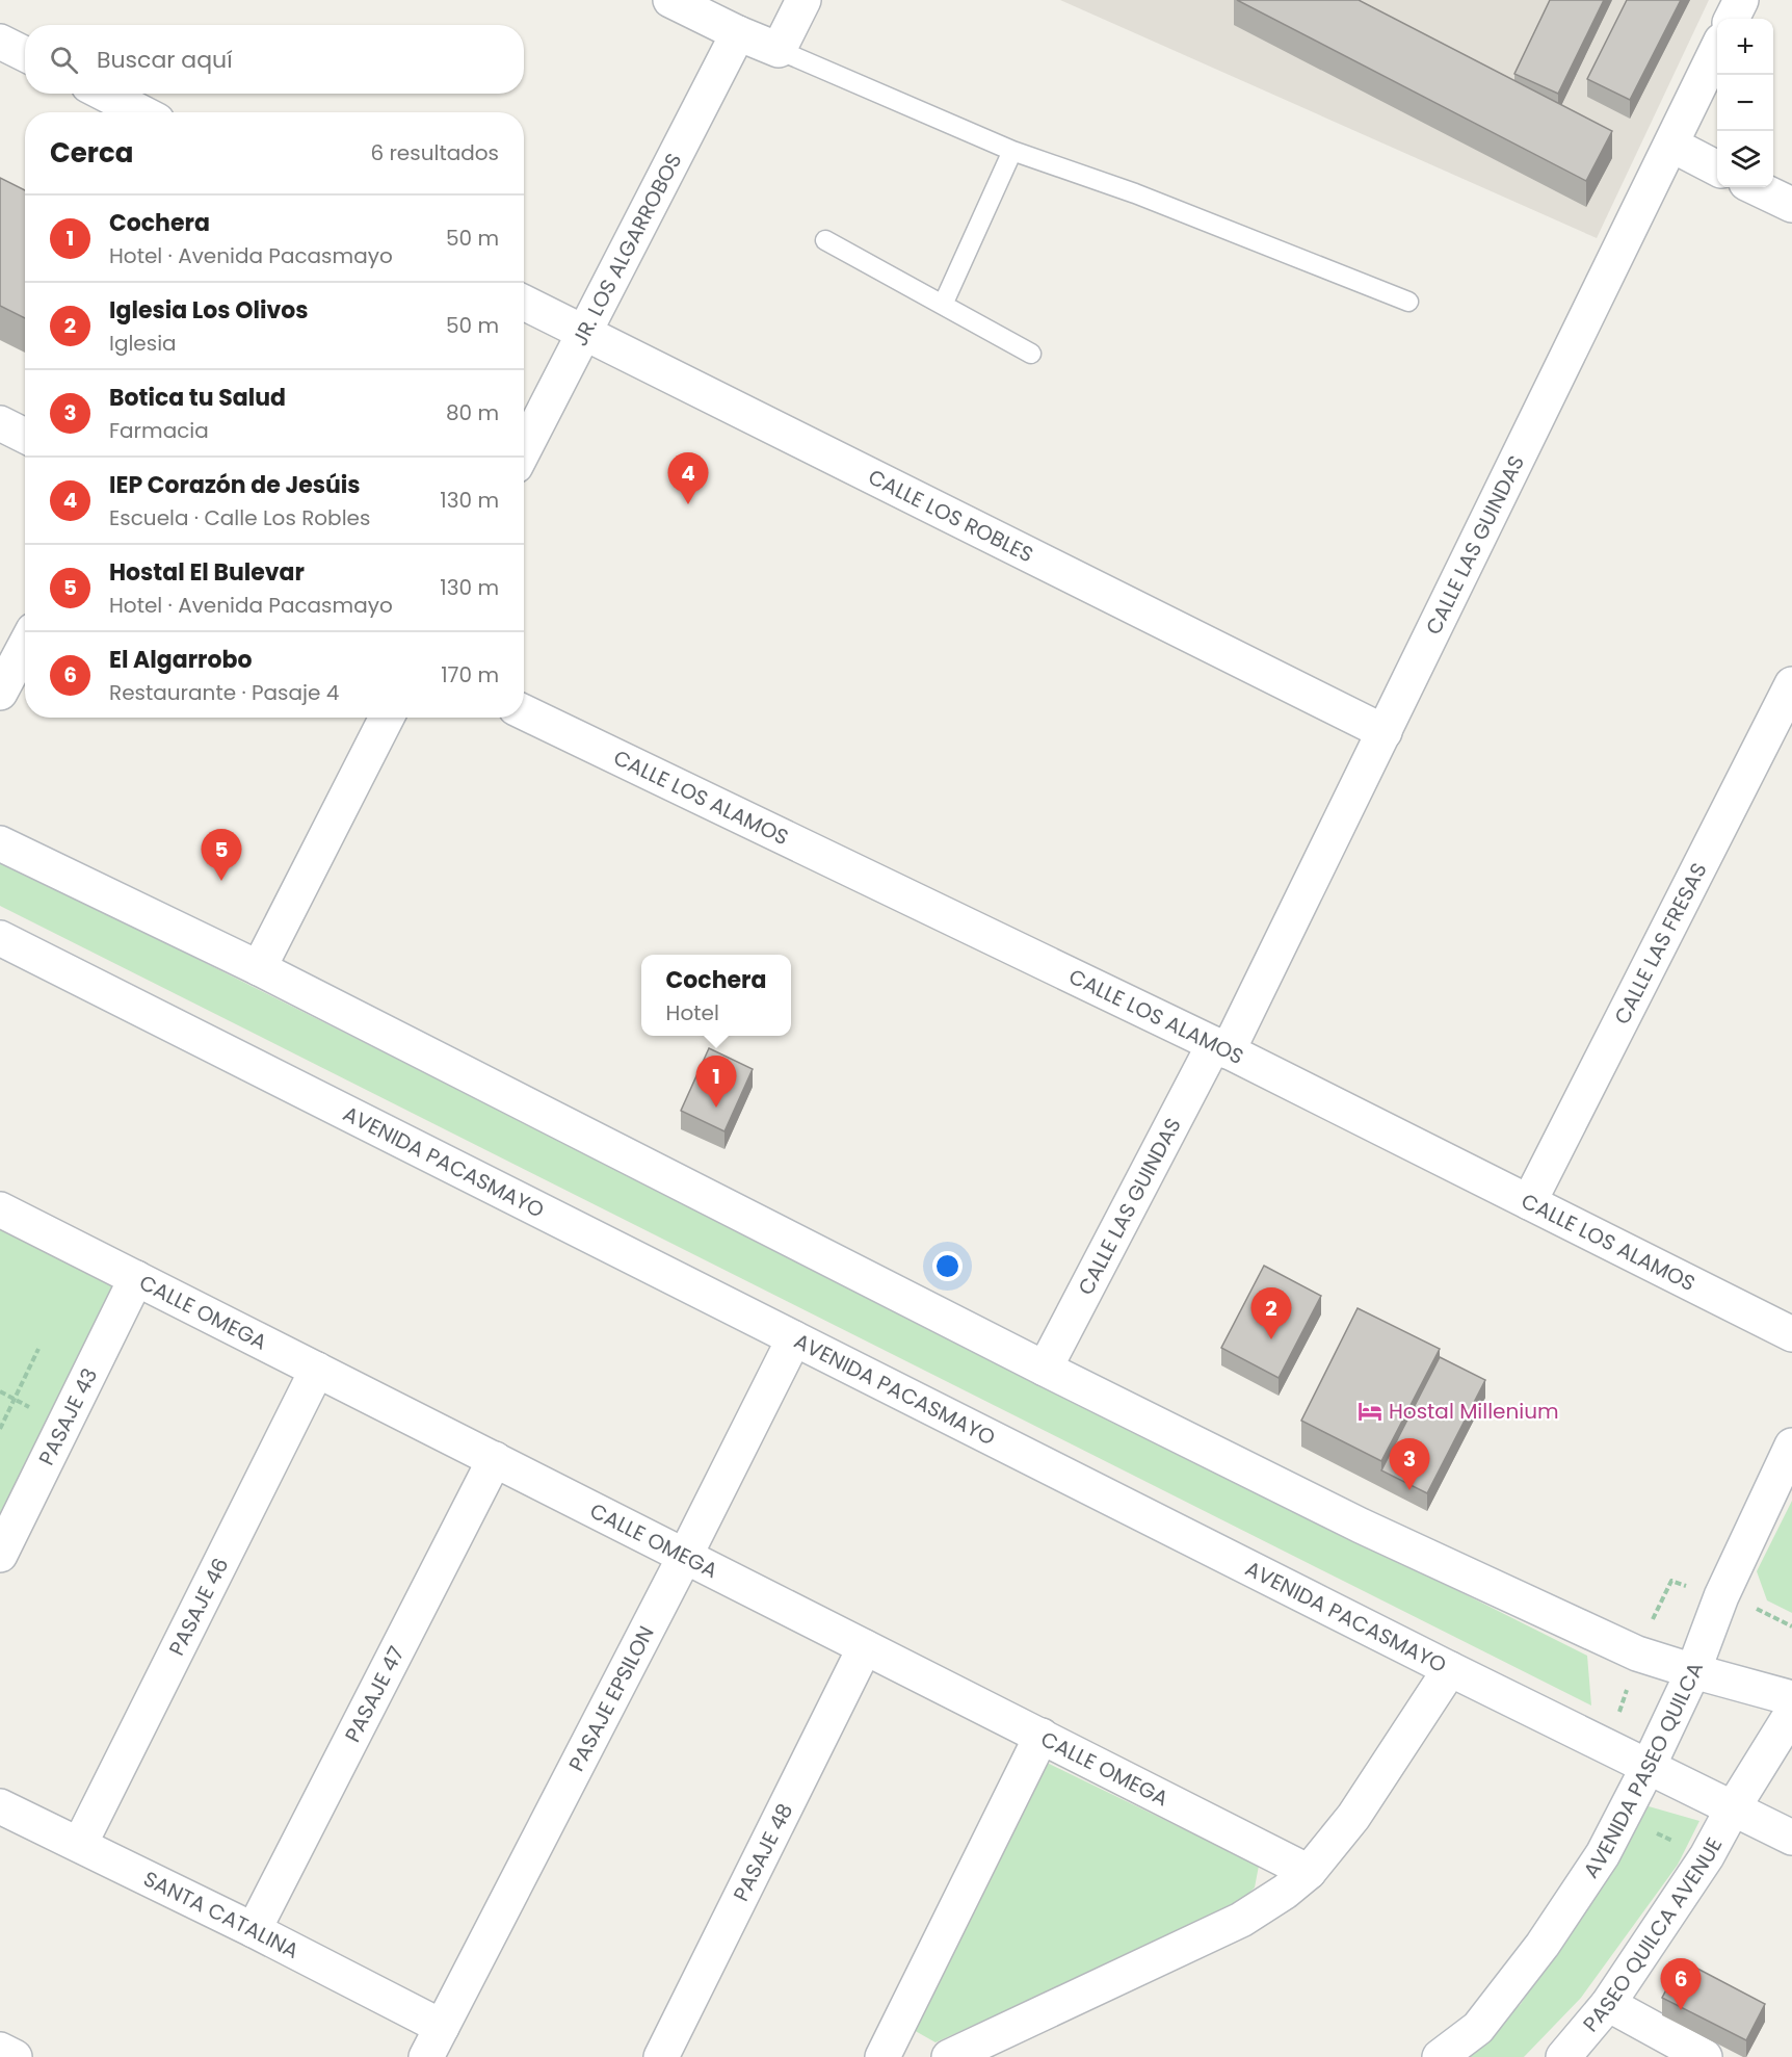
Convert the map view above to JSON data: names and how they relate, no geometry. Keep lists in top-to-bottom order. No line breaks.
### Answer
{"streets":{"street":["JR. LOS ALGARROBOS","CALLE LOS ROBLES","CALLE LAS GUINDAS","CALLE LOS ALAMOS","CALLE LAS FRESAS","AVENIDA PACASMAYO","CALLE OMEGA","PASAJE 43","PASAJE 46","PASAJE 47","PASAJE EPSILON","AVENIDA PASEO QUILCA","PASAJE 48","SANTA CATALINA","PASEO QUILCA AVENUE"]},"crossings":[["JR. LOS ALGARROBOS","CALLE LOS ROBLES"],["CALLE LOS ROBLES","CALLE LAS GUINDAS"],["CALLE LAS GUINDAS","CALLE LOS ALAMOS"],["CALLE LOS ALAMOS","CALLE LAS FRESAS"],["AVENIDA PACASMAYO","PASAJE EPSILON"],["AVENIDA PACASMAYO","AVENIDA PASEO QUILCA"],["AVENIDA PACASMAYO","PASEO QUILCA AVENUE"],["CALLE OMEGA","PASAJE 43"],["CALLE OMEGA","PASAJE 46"],["CALLE OMEGA","PASAJE 47"],["CALLE OMEGA","PASAJE EPSILON"],["CALLE OMEGA","PASAJE 48"],["PASAJE 46","SANTA CATALINA"],["PASAJE 47","SANTA CATALINA"],["PASAJE EPSILON","SANTA CATALINA"]],"places":{"hotel":["Hostal Millenium"]},"page":{"map_buttons":["+","−"],"search":"Buscar aquí","heading":["Cerca","6 resultados"],"list":[{"mark":"1","name":"Cochera","note":"Hotel · Avenida Pacasmayo","value":"50 m"},{"mark":"2","name":"Iglesia Los Olivos","note":"Iglesia","value":"50 m"},{"mark":"3","name":"Botica tu Salud","note":"Farmacia","value":"80 m"},{"mark":"4","name":"IEP Corazón de Jesúis","note":"Escuela · Calle Los Robles","value":"130 m"},{"mark":"5","name":"Hostal El Bulevar","note":"Hotel · Avenida Pacasmayo","value":"130 m"},{"mark":"6","name":"El Algarrobo","note":"Restaurante · Pasaje 4","value":"170 m"}],"pins":["4","5","1","2","3","6"],"popup":["Cochera","Hotel"]}}
